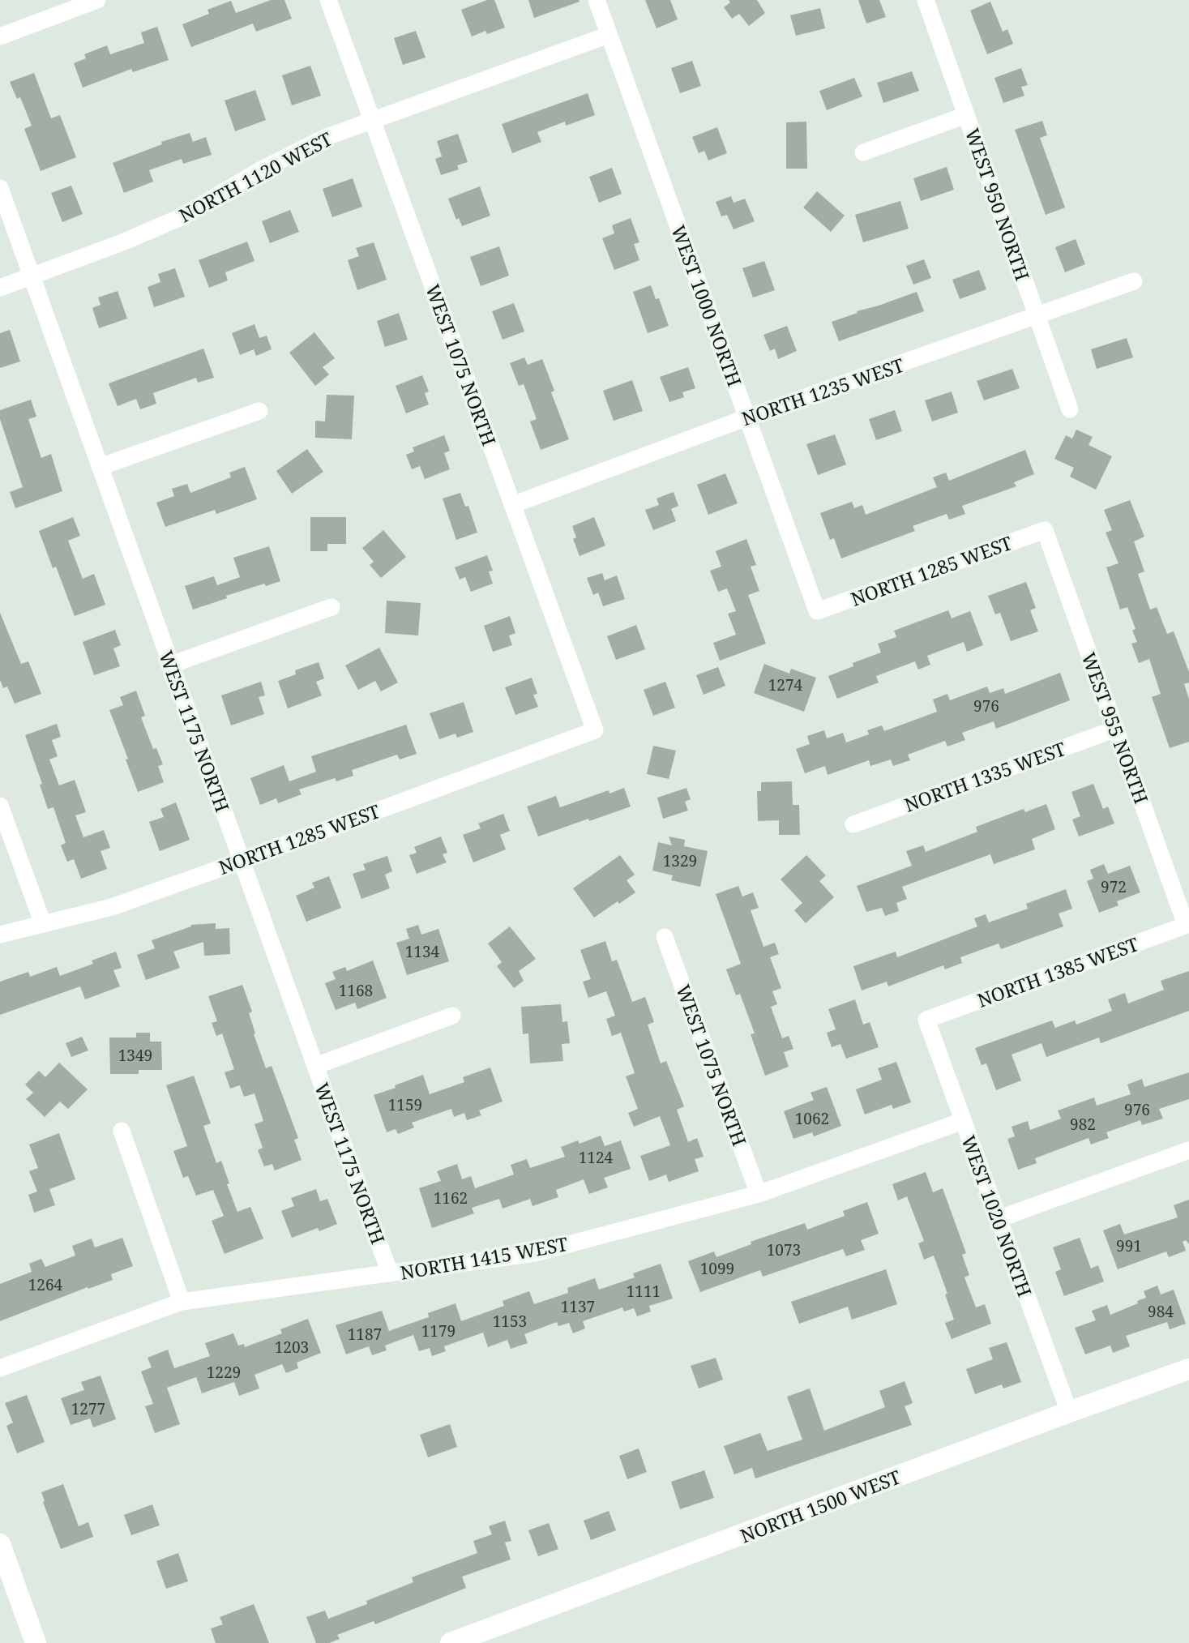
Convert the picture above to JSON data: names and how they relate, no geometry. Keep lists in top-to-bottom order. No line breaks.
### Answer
{"streets":{"street":["NORTH 1120 WEST","WEST 950 NORTH","WEST 1000 NORTH","WEST 1075 NORTH","NORTH 1235 WEST","NORTH 1285 WEST","WEST 955 NORTH","WEST 1175 NORTH","NORTH 1335 WEST","NORTH 1385 WEST","WEST 1020 NORTH","NORTH 1415 WEST","NORTH 1500 WEST"]},"crossings":[["NORTH 1120 WEST","WEST 1000 NORTH"],["NORTH 1120 WEST","WEST 1075 NORTH"],["NORTH 1120 WEST","WEST 1175 NORTH"],["WEST 950 NORTH","NORTH 1235 WEST"],["WEST 1000 NORTH","NORTH 1235 WEST"],["WEST 1000 NORTH","NORTH 1285 WEST"],["WEST 1075 NORTH","NORTH 1235 WEST"],["WEST 1075 NORTH","NORTH 1285 WEST"],["WEST 1075 NORTH","NORTH 1415 WEST"],["NORTH 1285 WEST","WEST 955 NORTH"],["NORTH 1285 WEST","WEST 1175 NORTH"],["WEST 955 NORTH","NORTH 1335 WEST"],["WEST 955 NORTH","NORTH 1385 WEST"],["WEST 1175 NORTH","NORTH 1415 WEST"],["NORTH 1385 WEST","WEST 1020 NORTH"],["WEST 1020 NORTH","NORTH 1415 WEST"],["WEST 1020 NORTH","NORTH 1500 WEST"]],"house_numbers":["1274","976","1329","972","1134","1168","1349","1159","976","1062","982","1124","1162","991","1073","1099","1264","1111","1137","984","1153","1179","1187","1203","1229","1277"]}
